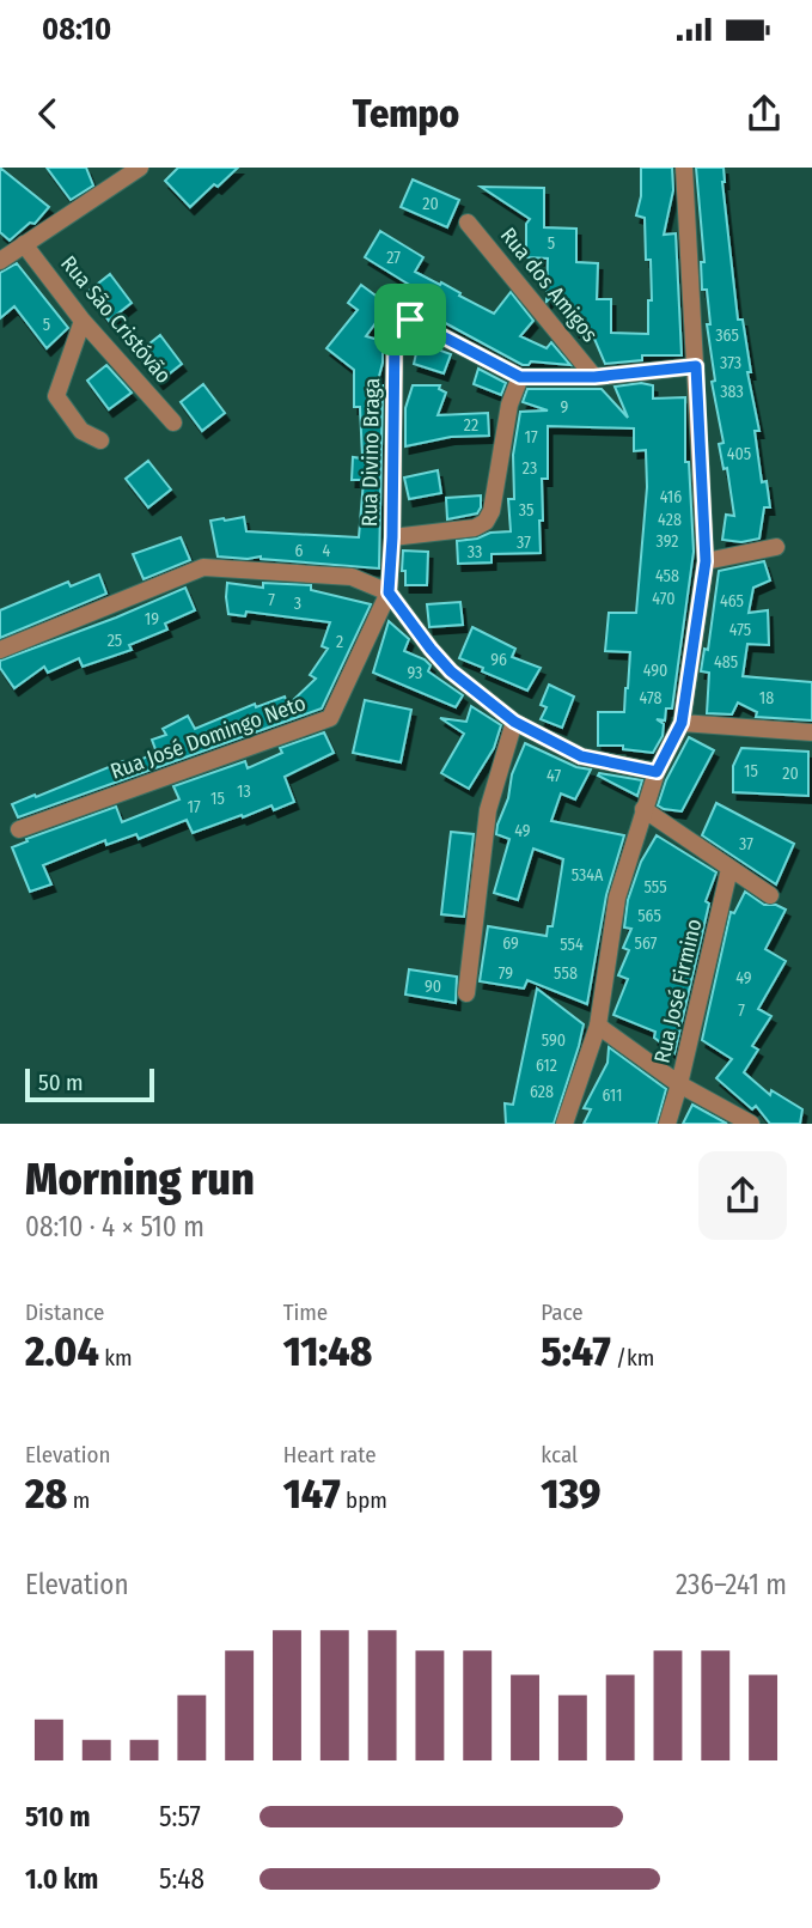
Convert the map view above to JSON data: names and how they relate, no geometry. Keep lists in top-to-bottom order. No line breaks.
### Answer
{"streets":{"street":["Rua dos Amigos","Rua São Cristóvão","Rua Divino Braga","Rua José Domingo Neto","Rua José Firmino"]},"crossings":[["Rua dos Amigos","Rua Divino Braga"],["Rua Divino Braga","Rua José Domingo Neto"]],"house_numbers":["20","5","27","5","365","373","383","9","22","17","405","23","416","35","428","392","37","6","4","33","458","470","7","465","3","19","475","25","2","96","485","490","93","478","18","15","20","47","13","15","17","49","37","534A","555","565","69","567","554","79","558","49","90","7","590","612","628","611"],"scale_bar":"50 m","page":{"status":"08:10","header":"Tempo","scale":"50 m","heading":["Morning run","08:10 · 4 × 510 m"],"stats":[["Distance","2.04 km"],["Time","11:48"],["Pace","5:47 /km"],["Elevation","28 m"],["Heart rate","147 bpm"],["kcal","139"]],"chart":["Elevation","236–241 m"],"list":[{"name":"510 m","note":"5:57"},{"name":"1.0 km","note":"5:48"}]}}
